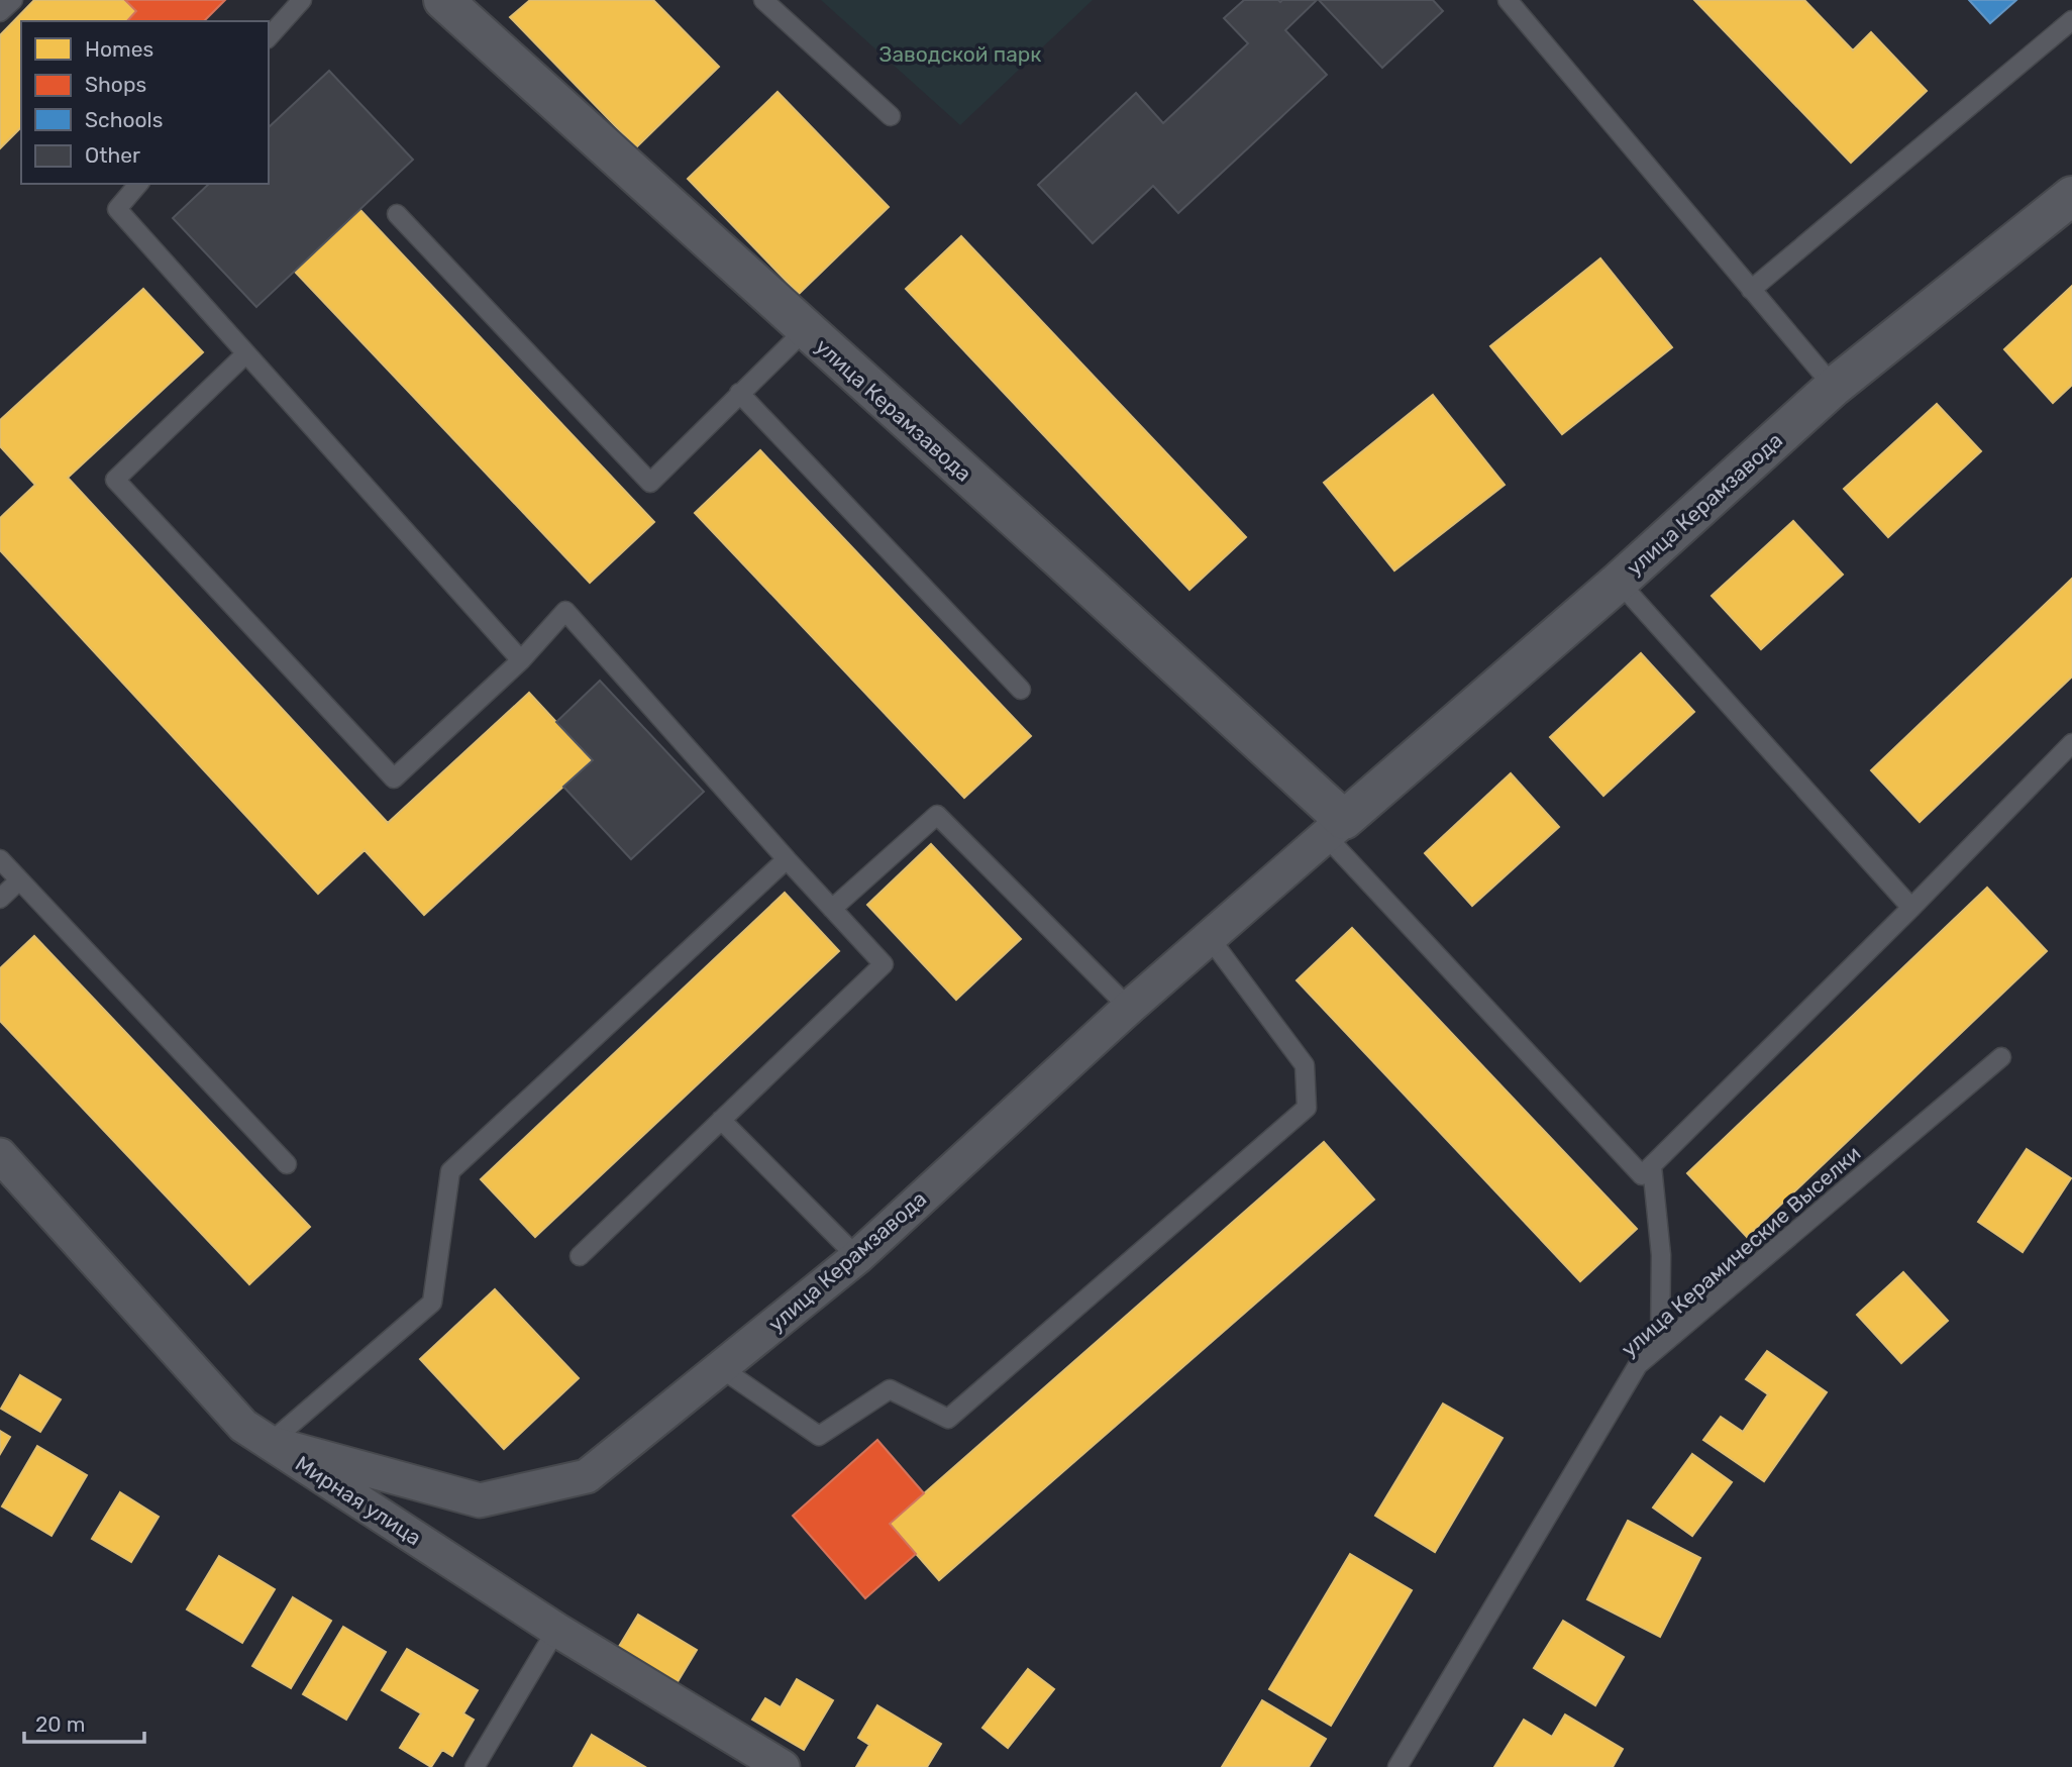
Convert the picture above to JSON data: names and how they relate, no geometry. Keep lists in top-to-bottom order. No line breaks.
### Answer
{"streets":{"street":["улица Керамзавода","Мирная улица"],"lane":["улица Керамические Выселки"]},"crossings":[["улица Керамзавода","Мирная улица"]],"parks":["Заводской парк"],"legend":["Homes","Shops","Schools","Other"],"scale_bar":"20 m"}
